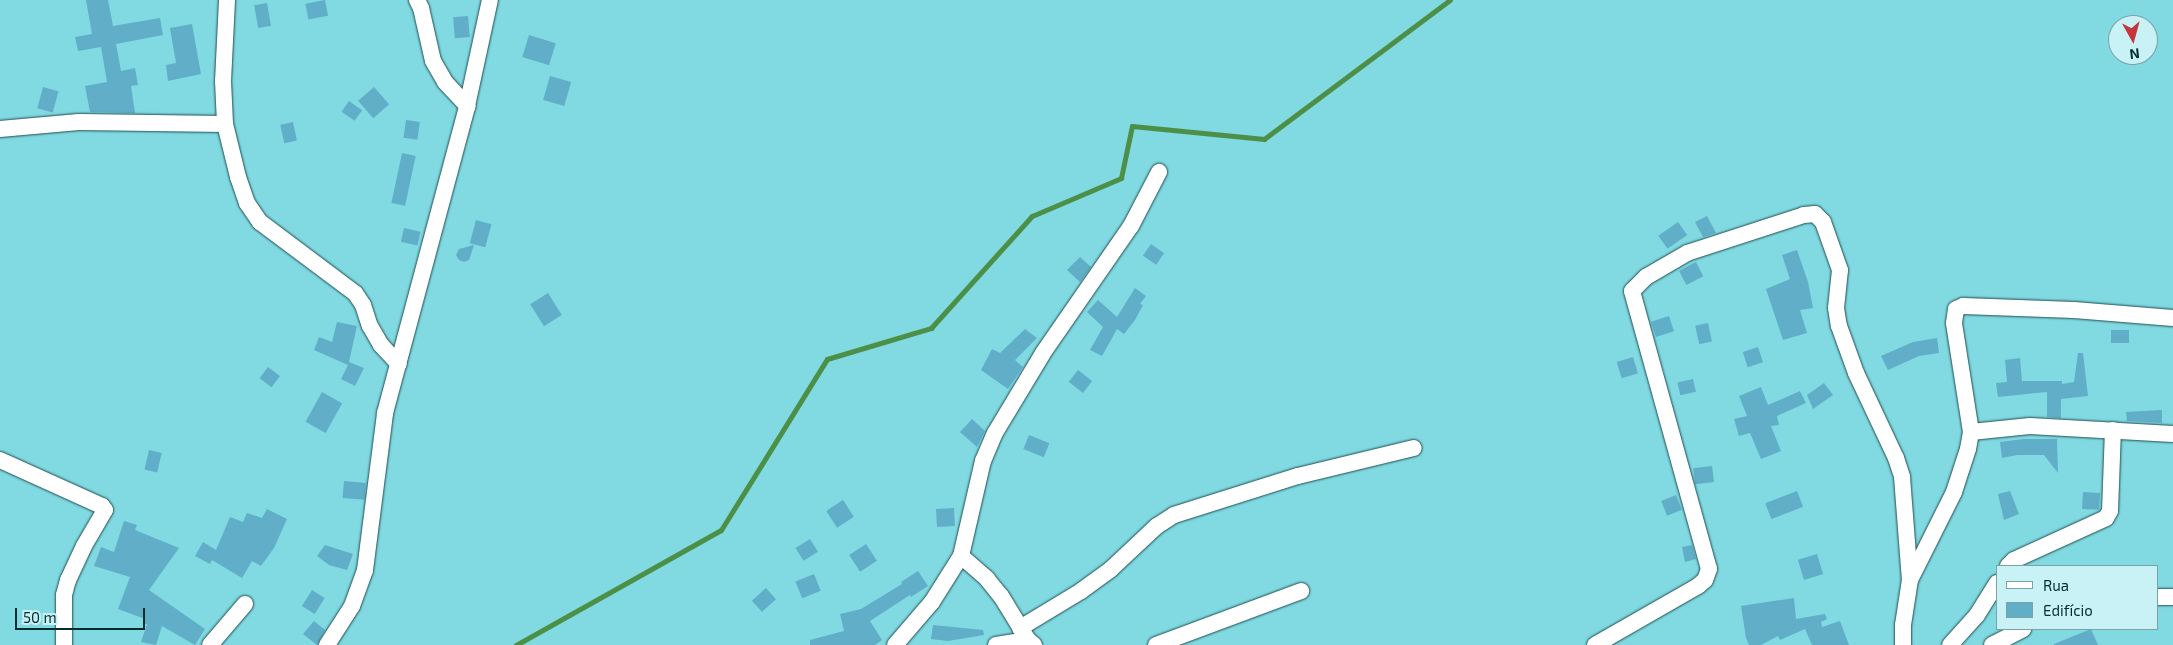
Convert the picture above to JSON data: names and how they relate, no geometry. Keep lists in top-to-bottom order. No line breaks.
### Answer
{"legend":["Rua","Edifício"],"scale_bar":"50 m","north":"bottom"}
